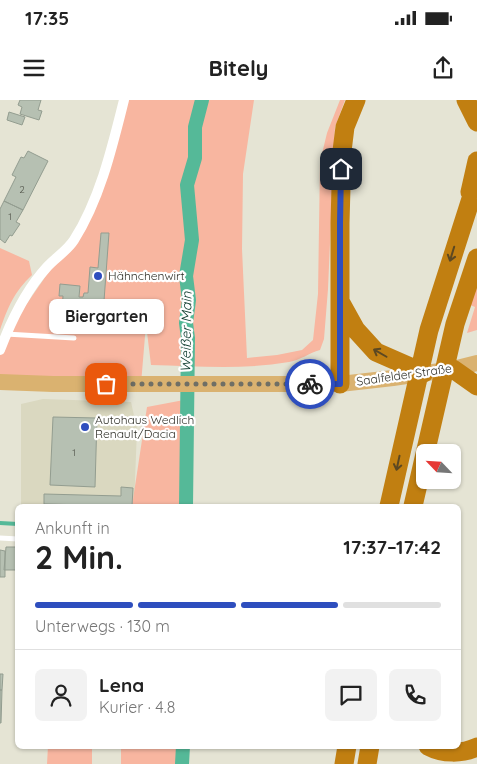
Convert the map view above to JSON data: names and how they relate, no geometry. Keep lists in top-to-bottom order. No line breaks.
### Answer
{"streets":{"main road":["Saalfelder Straße"]},"water":["Weißer Main"],"places":["Hähnchenwirt","Biergarten","Autohaus Wedlich Renault/Dacia"],"house_numbers":["2","1","1"],"north":"top left","page":{"status":"17:35","header":"Bitely","bubble":"Biergarten","heading":["2 Min.","Ankunft in","17:37–17:42"],"panel":["Lena","Kurier · 4.8"],"bar":"Unterwegs · 130 m"}}
